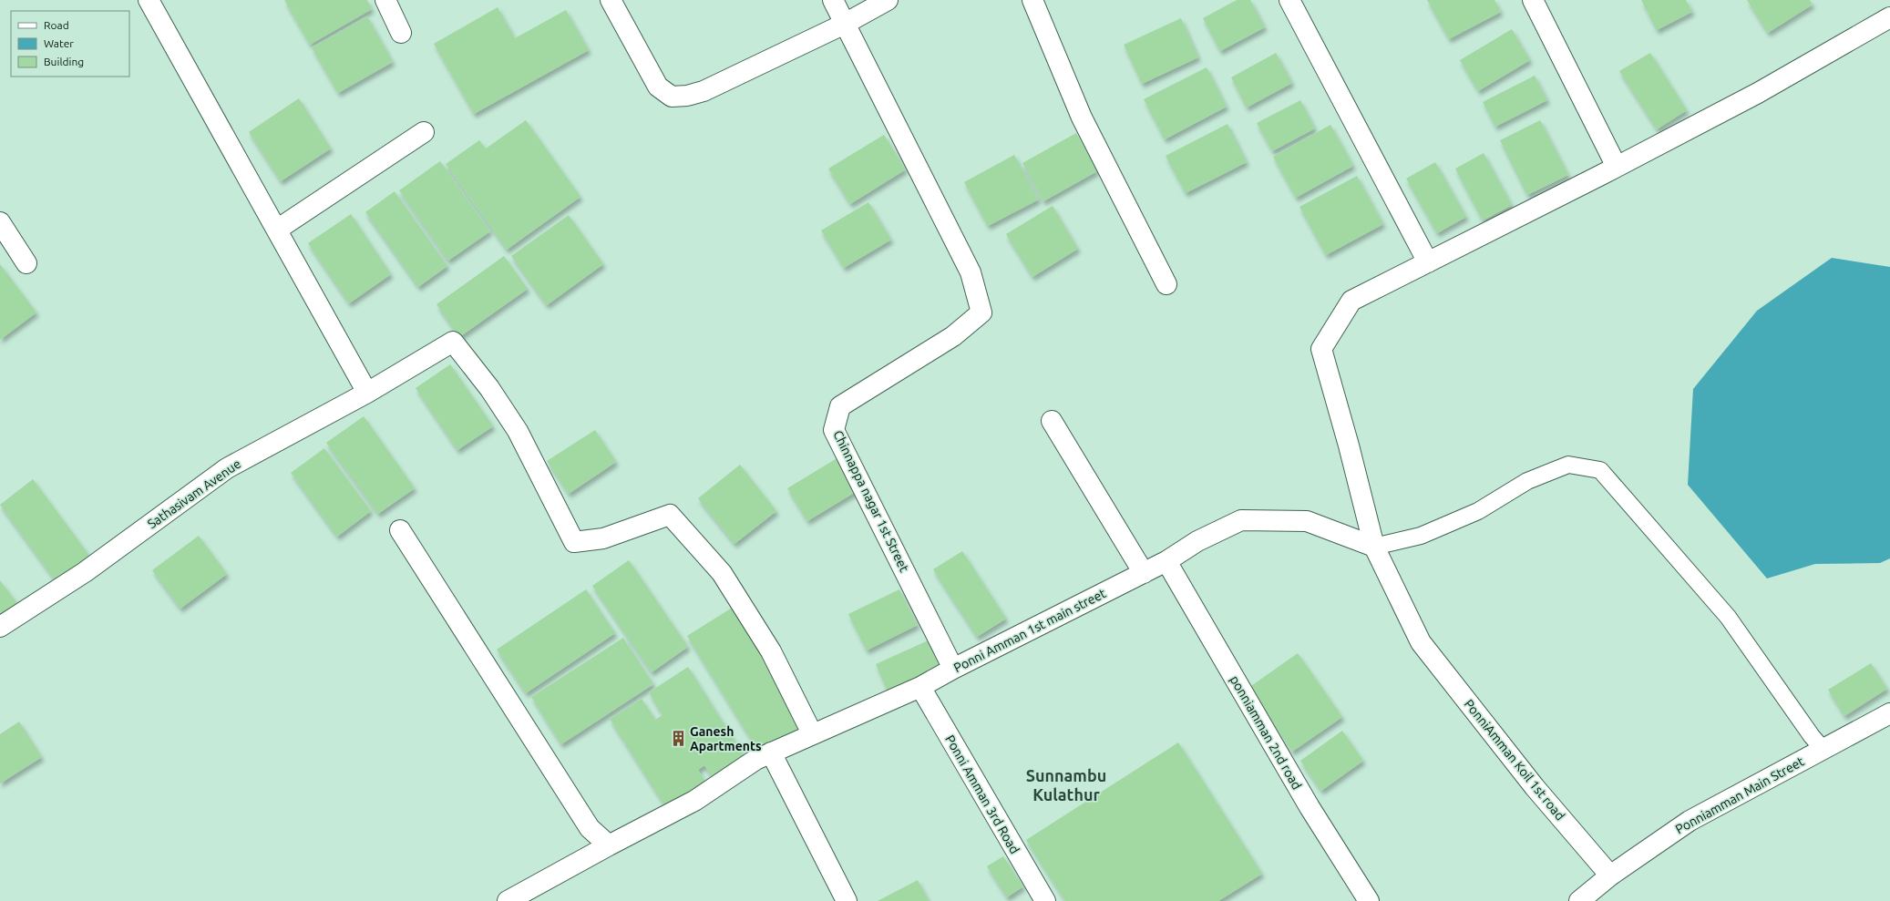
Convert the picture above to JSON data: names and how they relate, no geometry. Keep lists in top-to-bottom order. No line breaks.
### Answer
{"streets":{"street":["Sathasivam Avenue","Chinnappa nagar 1st Street","Ponni Amman 1st main street","ponniamman 2nd road","PonniAmman Koil 1st road","Ponni Amman 3rd Road","Ponniamman Main Street"]},"crossings":[["Sathasivam Avenue","Ponni Amman 1st main street"],["Chinnappa nagar 1st Street","Ponni Amman 1st main street"],["Ponni Amman 1st main street","ponniamman 2nd road"],["Ponni Amman 1st main street","PonniAmman Koil 1st road"],["Ponni Amman 1st main street","Ponni Amman 3rd Road"],["PonniAmman Koil 1st road","Ponniamman Main Street"]],"districts":["Sunnambu Kulathur"],"places":{"building":["Ganesh Apartments"]},"legend":["Road","Water","Building"]}
